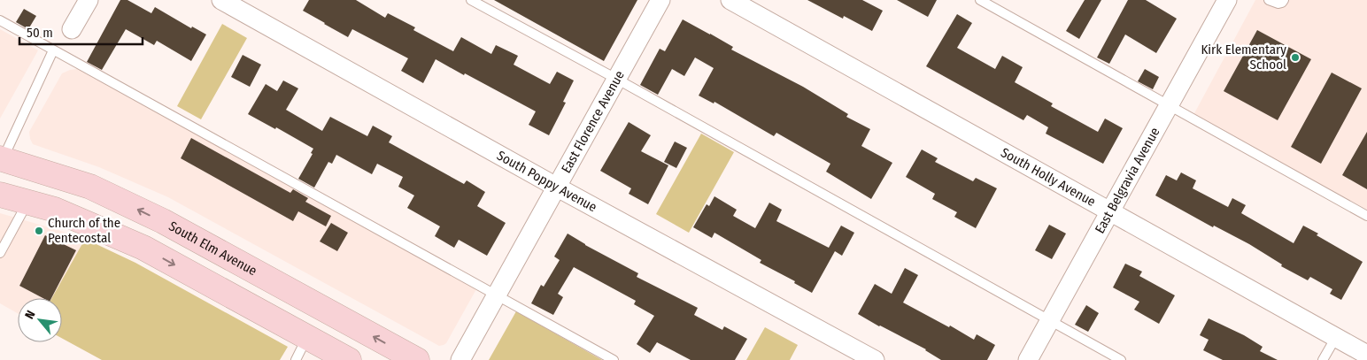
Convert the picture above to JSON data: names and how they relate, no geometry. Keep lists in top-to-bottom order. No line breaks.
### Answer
{"streets":{"main road":["South Elm Avenue"],"street":["East Florence Avenue","South Holly Avenue","East Belgravia Avenue","South Poppy Avenue"]},"crossings":[["East Florence Avenue","South Poppy Avenue"],["South Holly Avenue","East Belgravia Avenue"]],"places":["Kirk Elementary School","Church of the Pentecostal"],"scale_bar":"50 m","north":"top left"}
